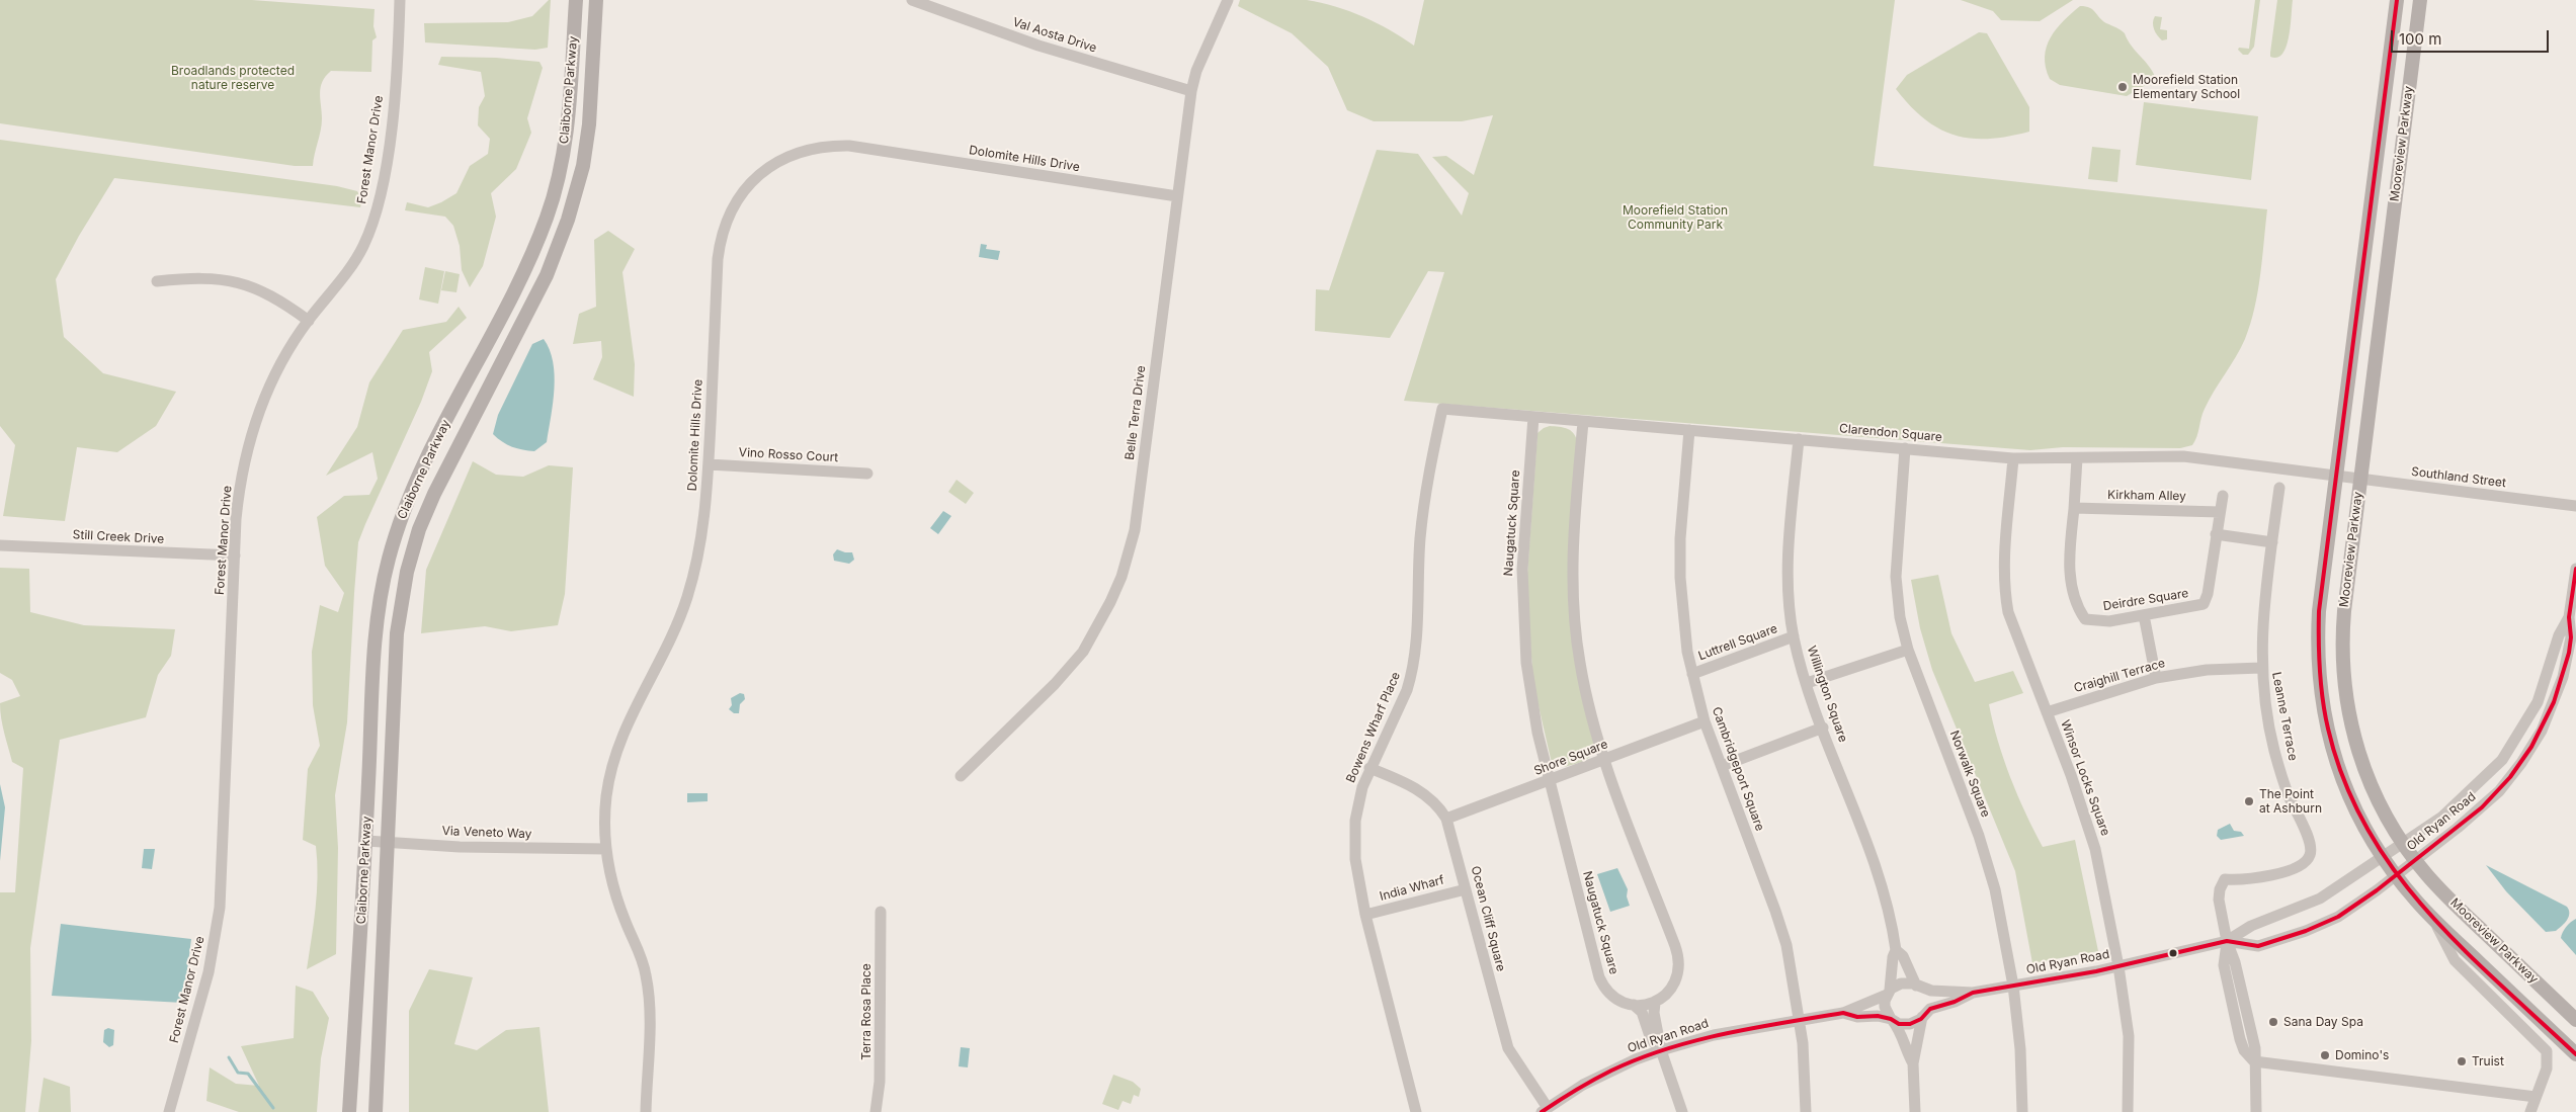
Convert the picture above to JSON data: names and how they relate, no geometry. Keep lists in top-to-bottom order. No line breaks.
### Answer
{"streets":{"main road":["Claiborne Parkway","Mooreview Parkway"],"street":["Val Aosta Drive","Forest Manor Drive","Dolomite Hills Drive","Belle Terra Drive","Clarendon Square","Vino Rosso Court","Southland Street","Kirkham Alley","Naugatuck Square","Still Creek Drive","Deirdre Square","Luttrell Square","Craighill Terrace","Willington Square","Leanne Terrace","Bowens Wharf Place","Shore Square","Cambridgeport Square","Norwalk Square","Winsor Locks Square","Old Ryan Road","Via Veneto Way","India Wharf","Ocean Cliff Square","Terra Rosa Place"]},"crossings":[["Val Aosta Drive","Belle Terra Drive"],["Claiborne Parkway","Via Veneto Way"],["Mooreview Parkway","Clarendon Square"],["Mooreview Parkway","Southland Street"],["Mooreview Parkway","Old Ryan Road"],["Forest Manor Drive","Still Creek Drive"],["Dolomite Hills Drive","Belle Terra Drive"],["Dolomite Hills Drive","Vino Rosso Court"],["Dolomite Hills Drive","Via Veneto Way"],["Clarendon Square","Southland Street"],["Clarendon Square","Naugatuck Square"],["Clarendon Square","Deirdre Square"],["Clarendon Square","Willington Square"],["Clarendon Square","Bowens Wharf Place"],["Clarendon Square","Cambridgeport Square"],["Clarendon Square","Norwalk Square"],["Clarendon Square","Winsor Locks Square"],["Kirkham Alley","Deirdre Square"],["Naugatuck Square","Shore Square"],["Luttrell Square","Willington Square"],["Luttrell Square","Cambridgeport Square"],["Craighill Terrace","Leanne Terrace"],["Craighill Terrace","Winsor Locks Square"],["Willington Square","Old Ryan Road"],["Leanne Terrace","Old Ryan Road"],["Bowens Wharf Place","India Wharf"],["Bowens Wharf Place","Ocean Cliff Square"],["Shore Square","Cambridgeport Square"],["Shore Square","Ocean Cliff Square"],["Cambridgeport Square","Old Ryan Road"],["Norwalk Square","Old Ryan Road"],["Winsor Locks Square","Old Ryan Road"],["Old Ryan Road","Ocean Cliff Square"],["India Wharf","Ocean Cliff Square"]],"parks":["Broadlands protected nature reserve","Moorefield Station Community Park"],"places":["Moorefield Station Elementary School","The Point at Ashburn","Sana Day Spa","Domino's","Truist"],"scale_bar":"100 m"}
